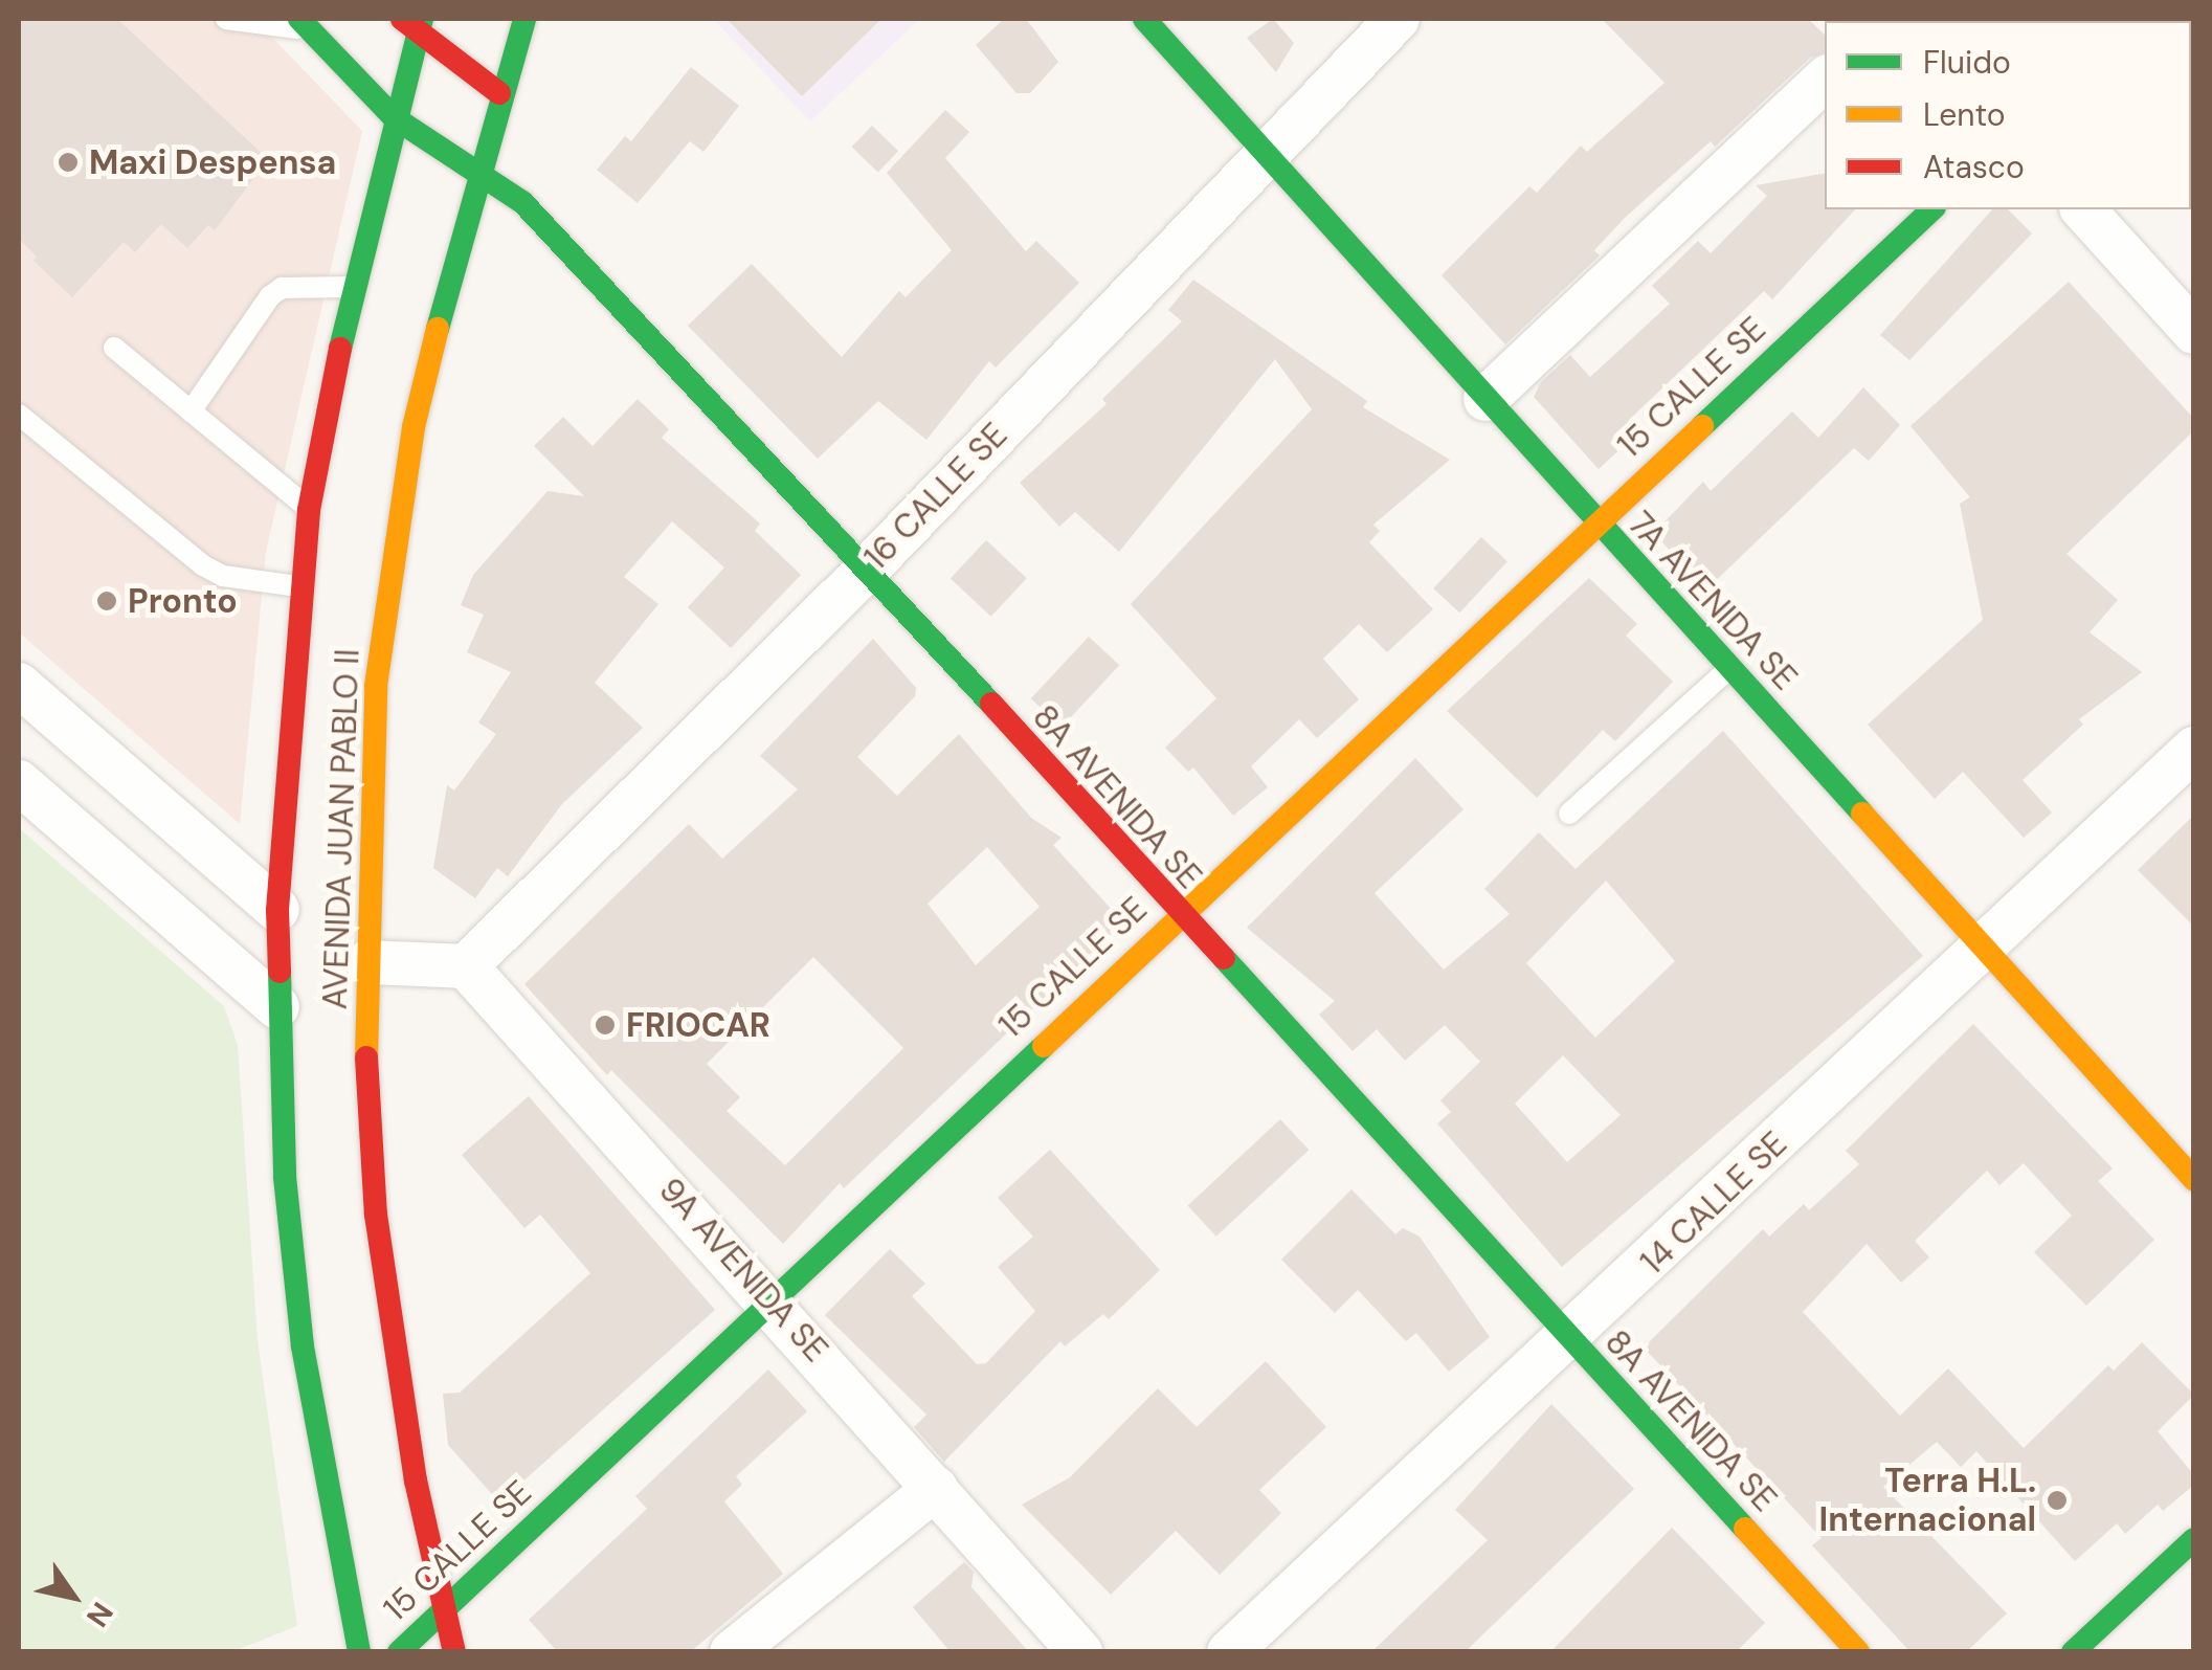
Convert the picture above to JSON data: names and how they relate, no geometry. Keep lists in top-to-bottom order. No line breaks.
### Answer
{"streets":{"main road":["15 CALLE SE","7A AVENIDA SE","8A AVENIDA SE","AVENIDA JUAN PABLO II"],"street":["16 CALLE SE","14 CALLE SE","9A AVENIDA SE"]},"crossings":[["15 CALLE SE","7A AVENIDA SE"],["15 CALLE SE","8A AVENIDA SE"],["15 CALLE SE","AVENIDA JUAN PABLO II"],["15 CALLE SE","9A AVENIDA SE"],["16 CALLE SE","7A AVENIDA SE"],["16 CALLE SE","8A AVENIDA SE"],["16 CALLE SE","9A AVENIDA SE"],["7A AVENIDA SE","14 CALLE SE"],["8A AVENIDA SE","AVENIDA JUAN PABLO II"],["8A AVENIDA SE","14 CALLE SE"]],"places":["Maxi Despensa","Pronto","FRIOCAR","Terra H.L. Internacional"],"legend":["Fluido","Lento","Atasco"],"north":"bottom right"}
